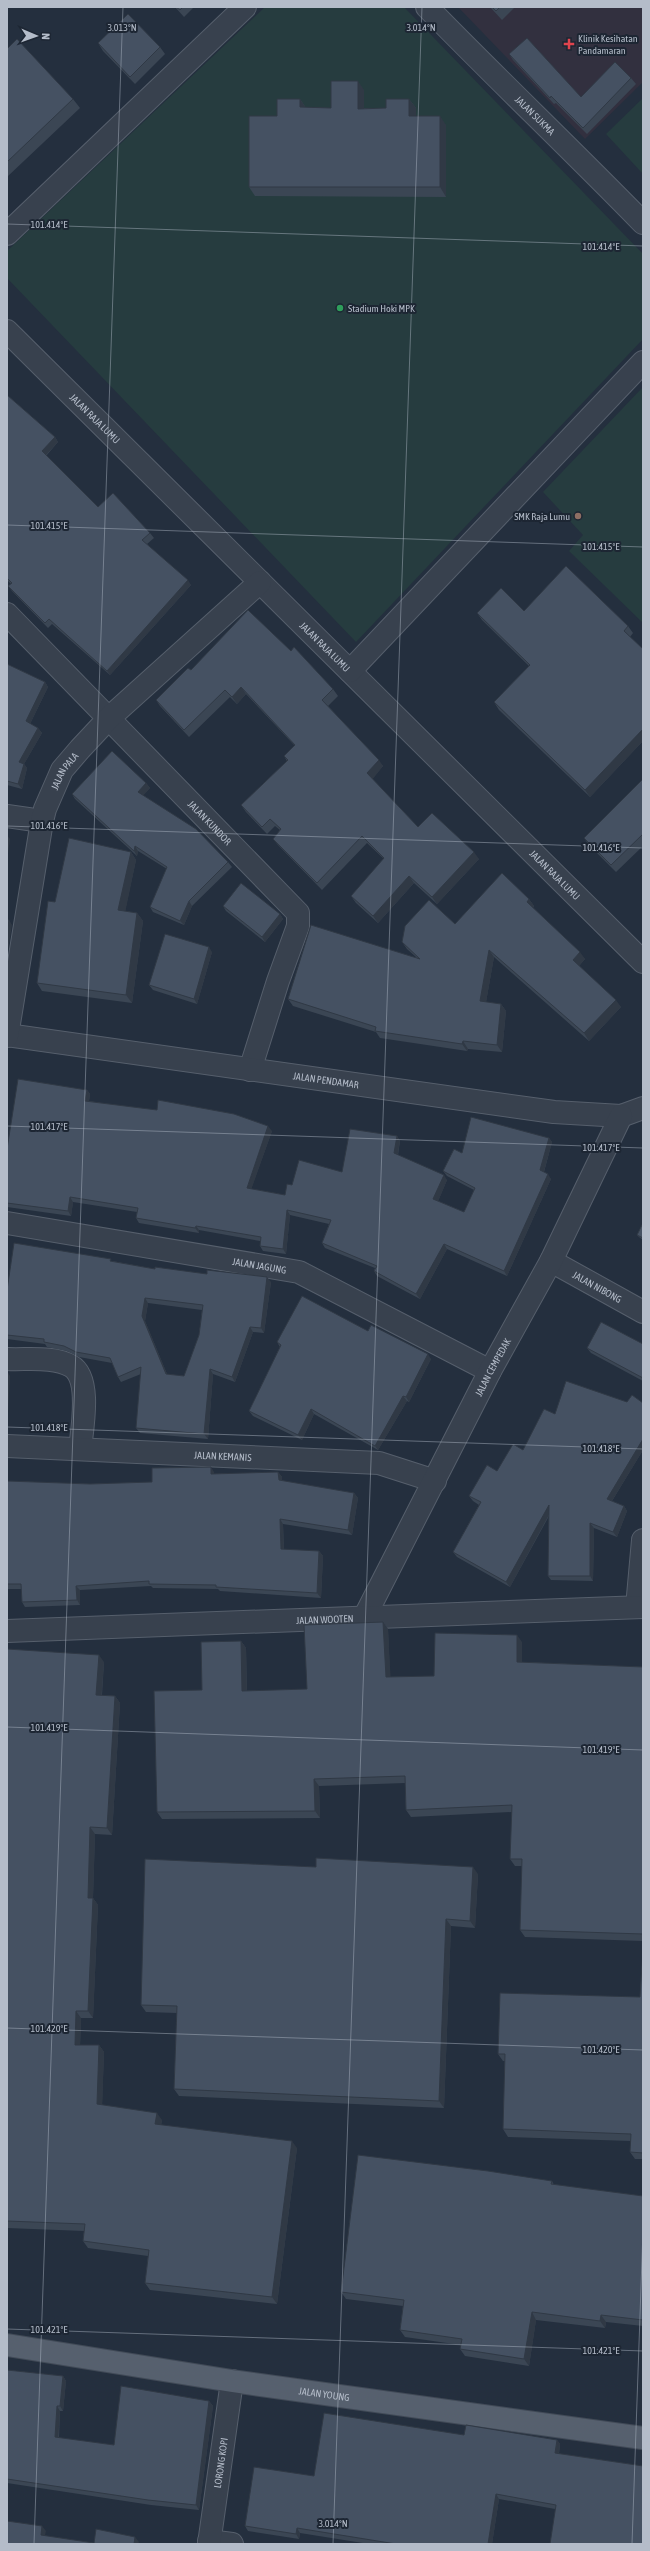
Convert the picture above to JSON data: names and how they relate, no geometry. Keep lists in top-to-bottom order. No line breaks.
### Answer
{"streets":{"main road":["JALAN YOUNG"],"street":["JALAN SUKMA","JALAN RAJA LUMU","JALAN PALA","JALAN KUNDOR","JALAN PENDAMAR","JALAN JAGUNG","JALAN NIBONG","JALAN CEMPEDAK","JALAN KEMANIS","JALAN WOOTEN","LORONG KOPI"]},"crossings":[["JALAN RAJA LUMU","JALAN PALA"],["JALAN PALA","JALAN KUNDOR"],["JALAN PALA","JALAN PENDAMAR"],["JALAN KUNDOR","JALAN PENDAMAR"],["JALAN PENDAMAR","JALAN CEMPEDAK"],["JALAN JAGUNG","JALAN CEMPEDAK"],["JALAN NIBONG","JALAN CEMPEDAK"],["JALAN CEMPEDAK","JALAN KEMANIS"],["JALAN CEMPEDAK","JALAN WOOTEN"],["JALAN YOUNG","LORONG KOPI"]],"places":{"health":["Klinik Kesihatan Pandamaran"],"other":["Stadium Hoki MPK","SMK Raja Lumu"]},"north":"right","coordinates":["3.013°N","3.014°N","101.414°E","101.415°E","101.416°E","101.417°E","101.418°E","101.419°E","101.420°E","101.421°E"]}
